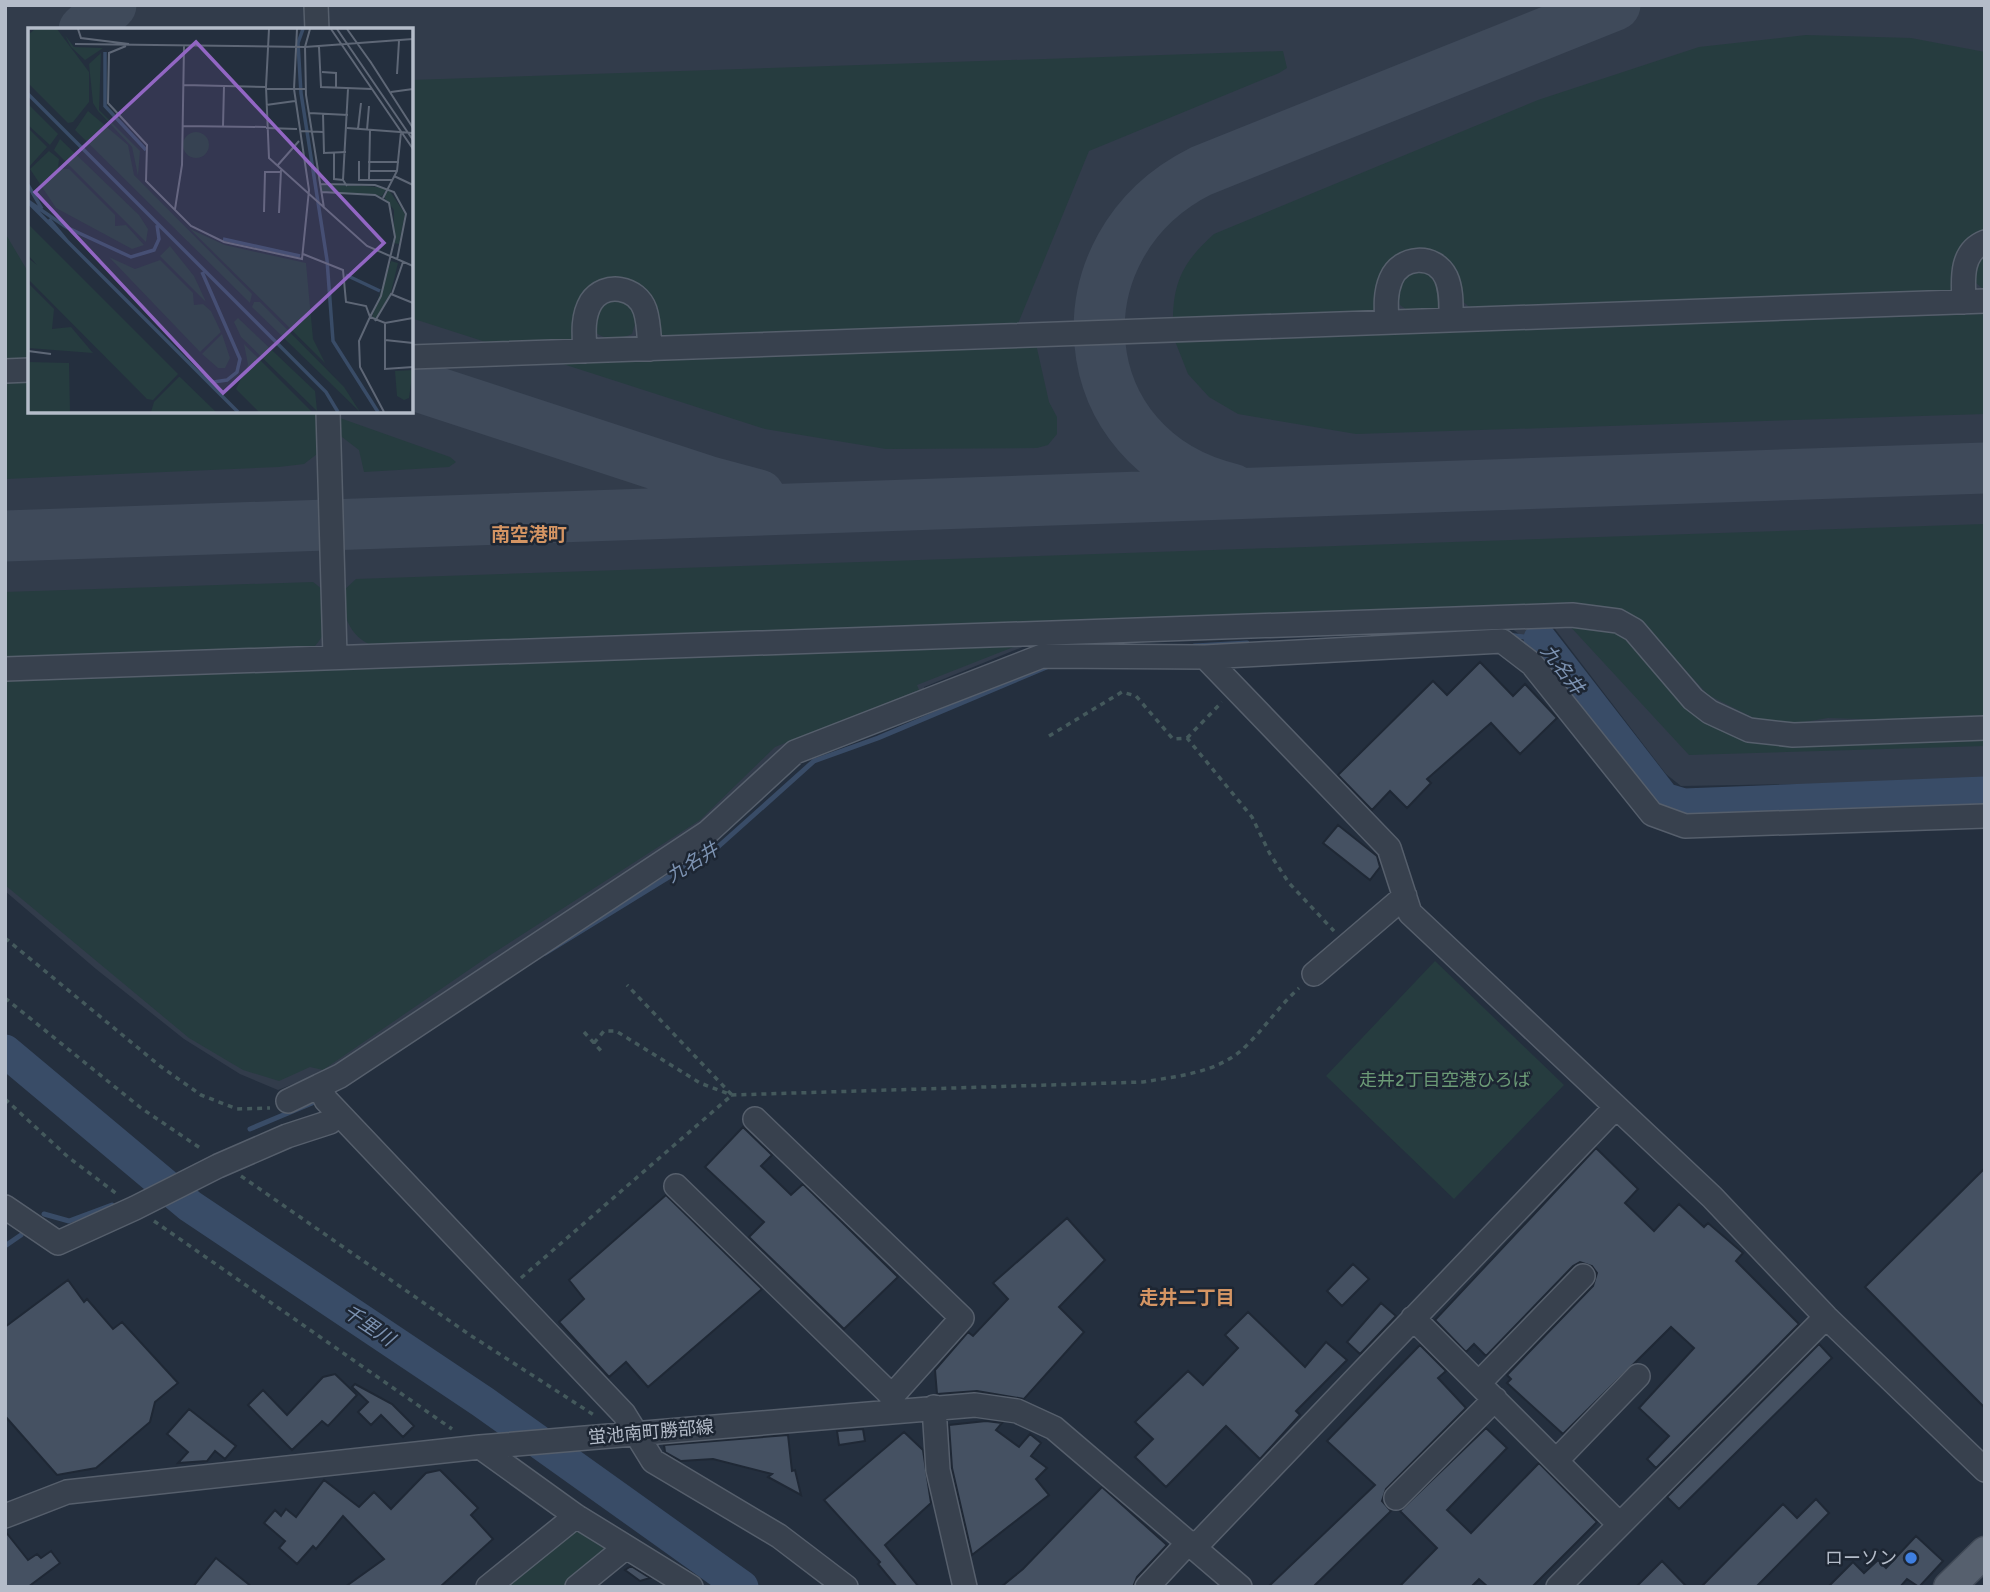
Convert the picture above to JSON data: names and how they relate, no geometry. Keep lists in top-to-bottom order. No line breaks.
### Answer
{"streets":{"street":["蛍池南町勝部線"]},"districts":["南空港町","走井二丁目"],"water":["九名井","千里川"],"parks":["走井2丁目空港ひろば"],"places":["ローソン"]}
